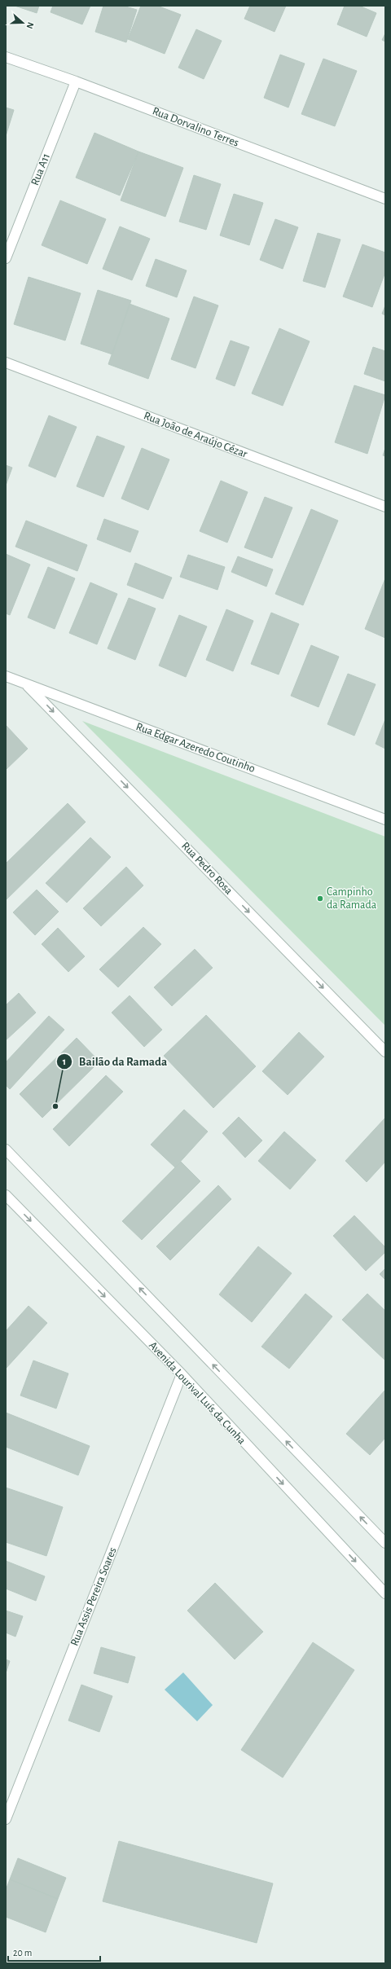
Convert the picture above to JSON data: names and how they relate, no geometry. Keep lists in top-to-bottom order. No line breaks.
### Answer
{"streets":{"street":["Rua Dorvalino Terres","Rua A11","Rua João de Araújo Cézar","Rua Edgar Azeredo Coutinho","Rua Pedro Rosa","Avenida Lourival Luís da Cunha","Rua Assis Pereira Soares"]},"crossings":[["Rua Dorvalino Terres","Rua A11"],["Rua Edgar Azeredo Coutinho","Rua Pedro Rosa"],["Avenida Lourival Luís da Cunha","Rua Assis Pereira Soares"]],"one_way":["Rua Pedro Rosa"],"places":["Campinho da Ramada","Bailão da Ramada"],"scale_bar":"20 m","north":"right"}
